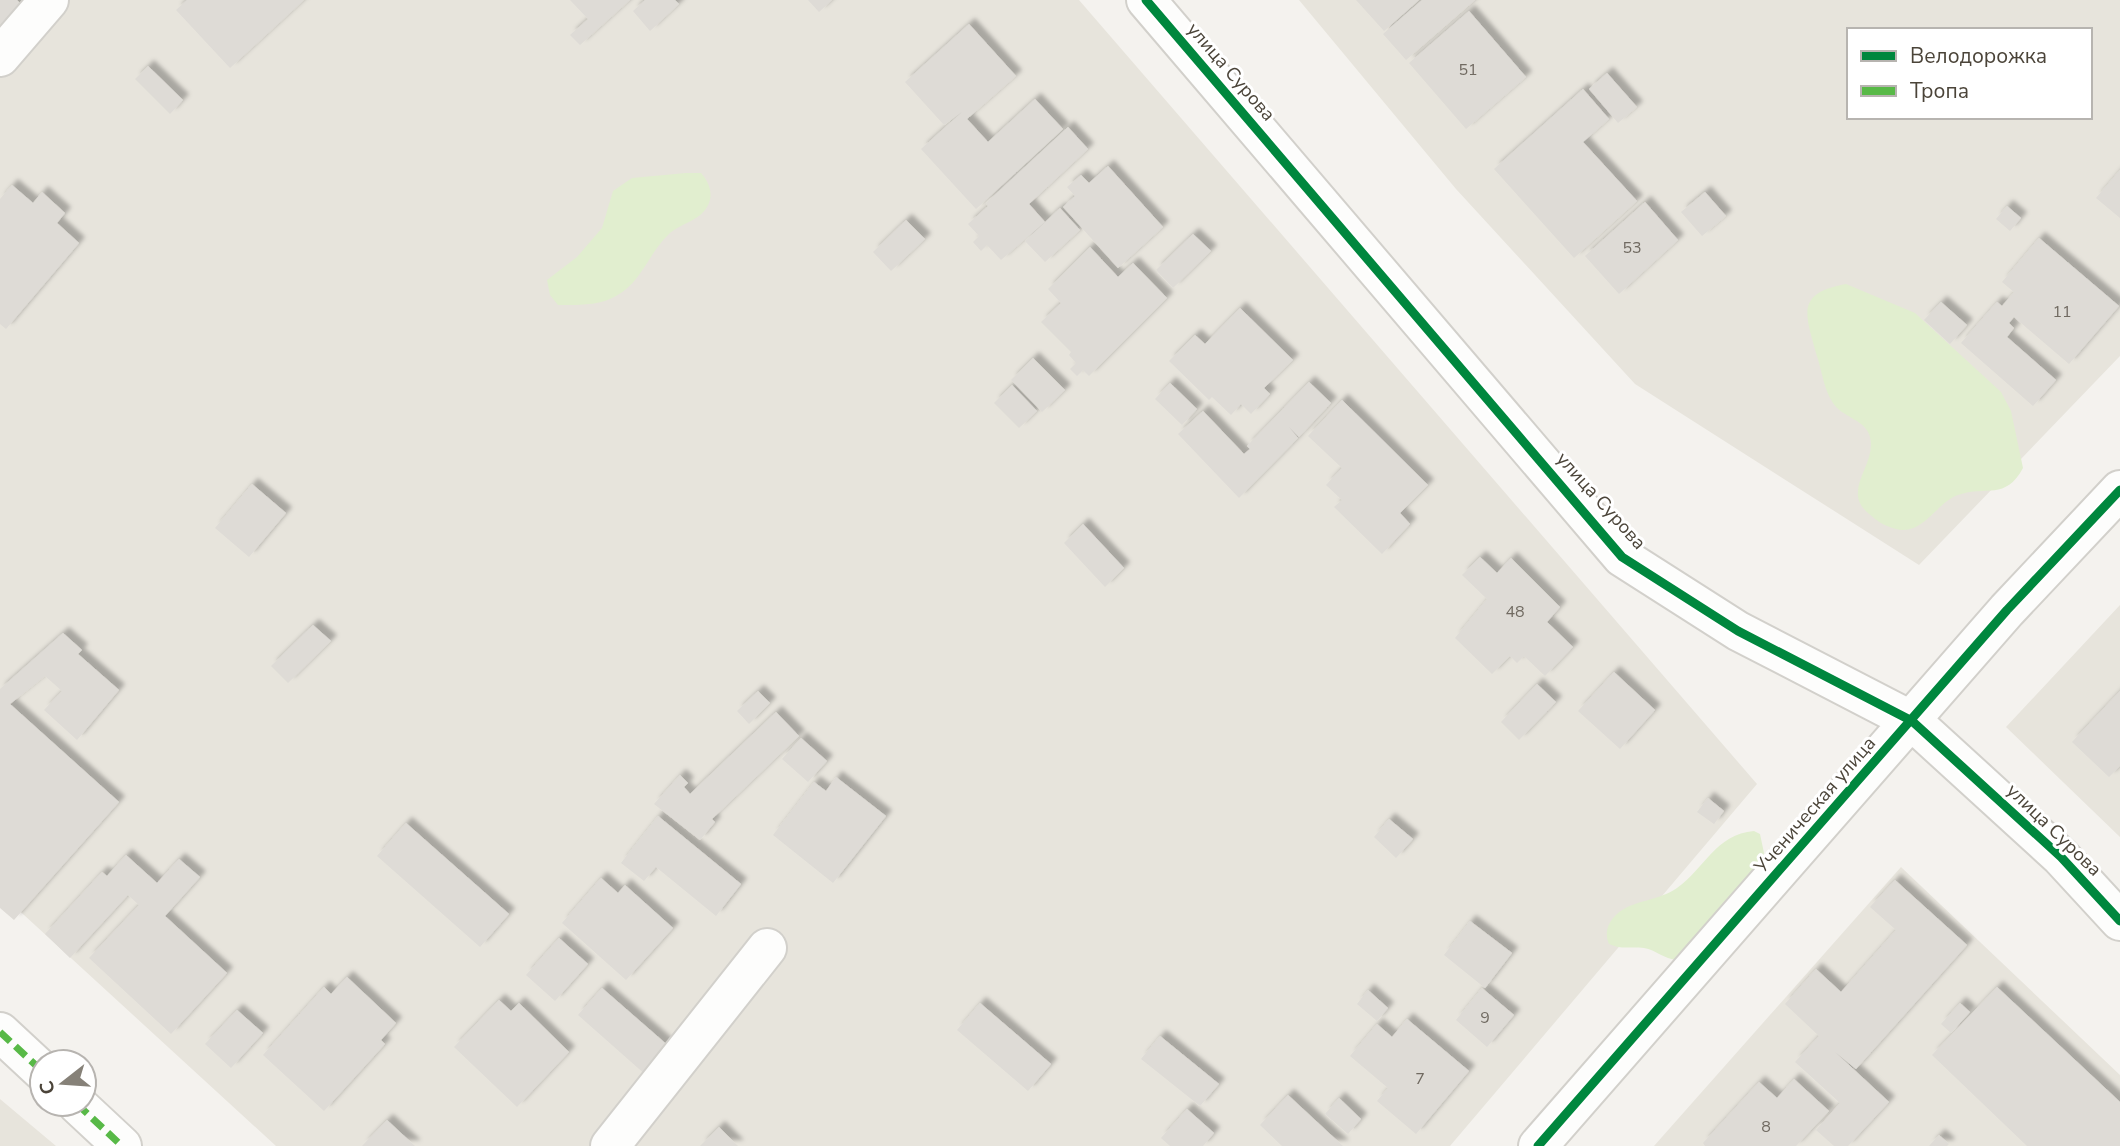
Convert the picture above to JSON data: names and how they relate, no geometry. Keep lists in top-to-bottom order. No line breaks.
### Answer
{"streets":{"street":["улица Сурова","Ученическая улица"]},"crossings":[["улица Сурова","Ученическая улица"]],"house_numbers":["51","53","11","48","9","7","8"],"legend":["Велодорожка","Тропа"],"north":"left"}
